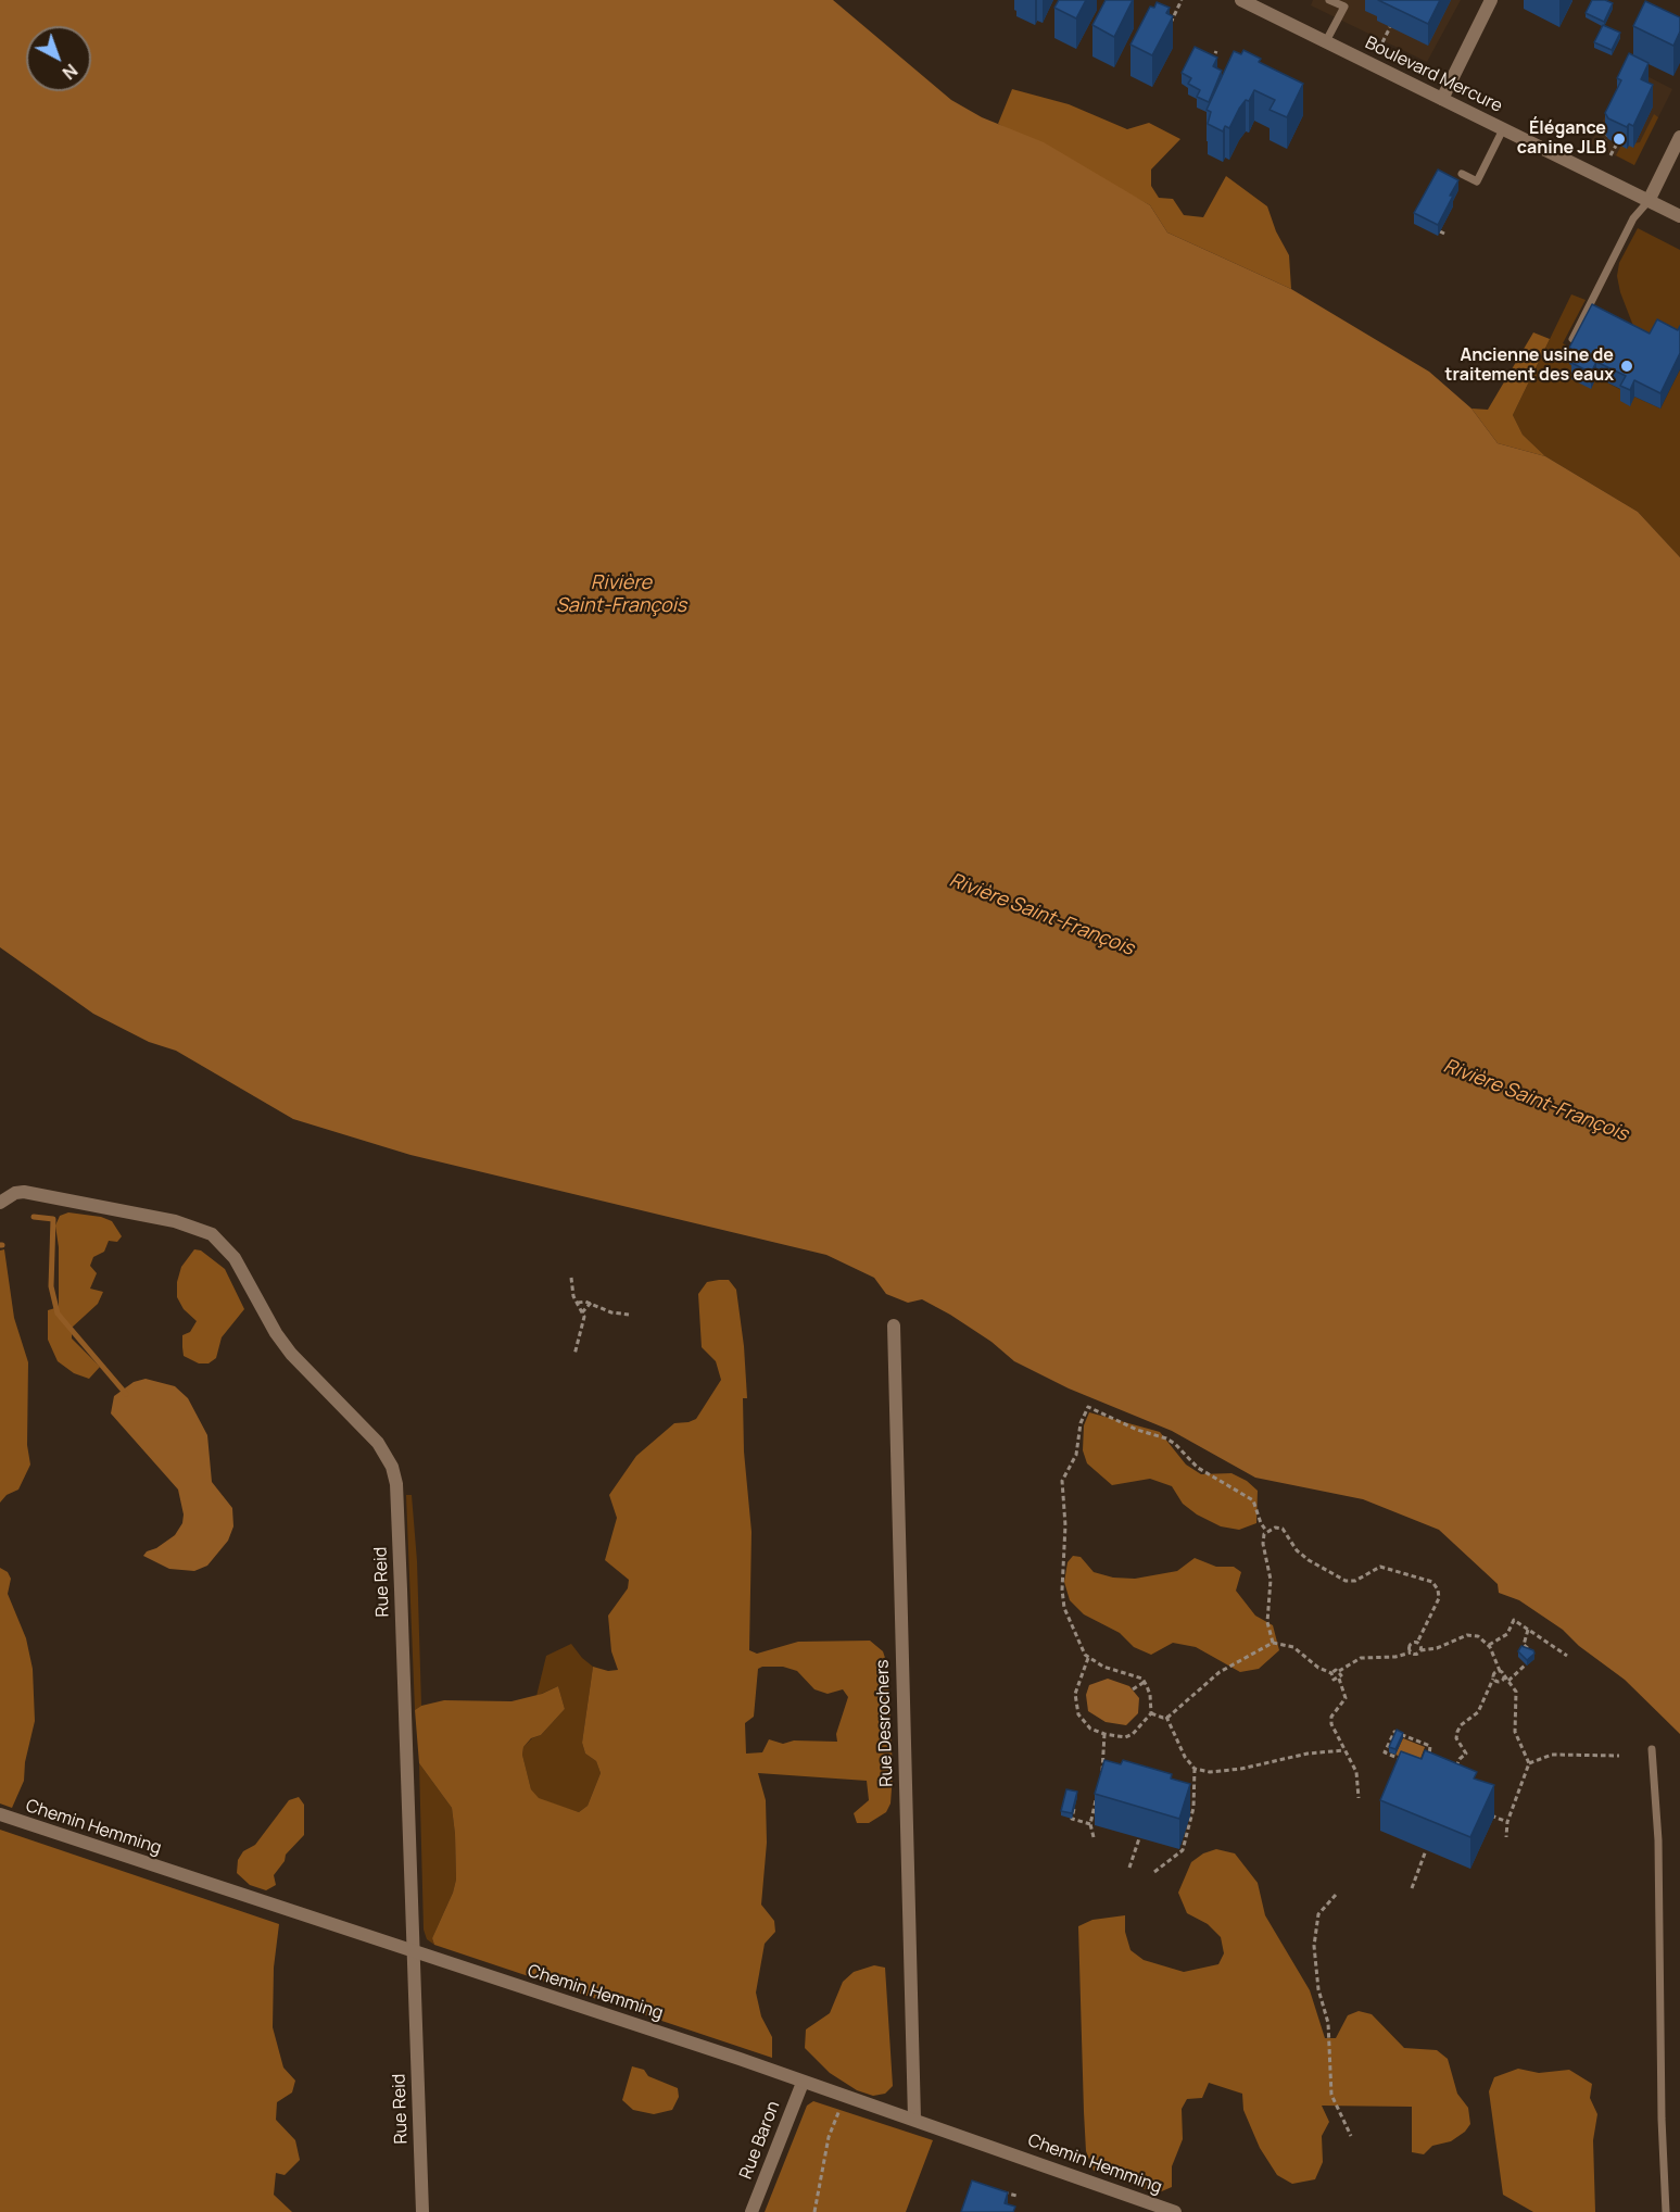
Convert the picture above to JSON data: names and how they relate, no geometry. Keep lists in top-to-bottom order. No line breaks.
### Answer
{"streets":{"street":["Boulevard Mercure","Rue Reid","Rue Desrochers","Chemin Hemming","Rue Baron"]},"crossings":[["Rue Reid","Chemin Hemming"],["Rue Desrochers","Chemin Hemming"],["Chemin Hemming","Rue Baron"]],"water":["Rivière Saint-François"],"places":["Élégance canine JLB","Ancienne usine de traitement des eaux"],"north":"bottom right"}
